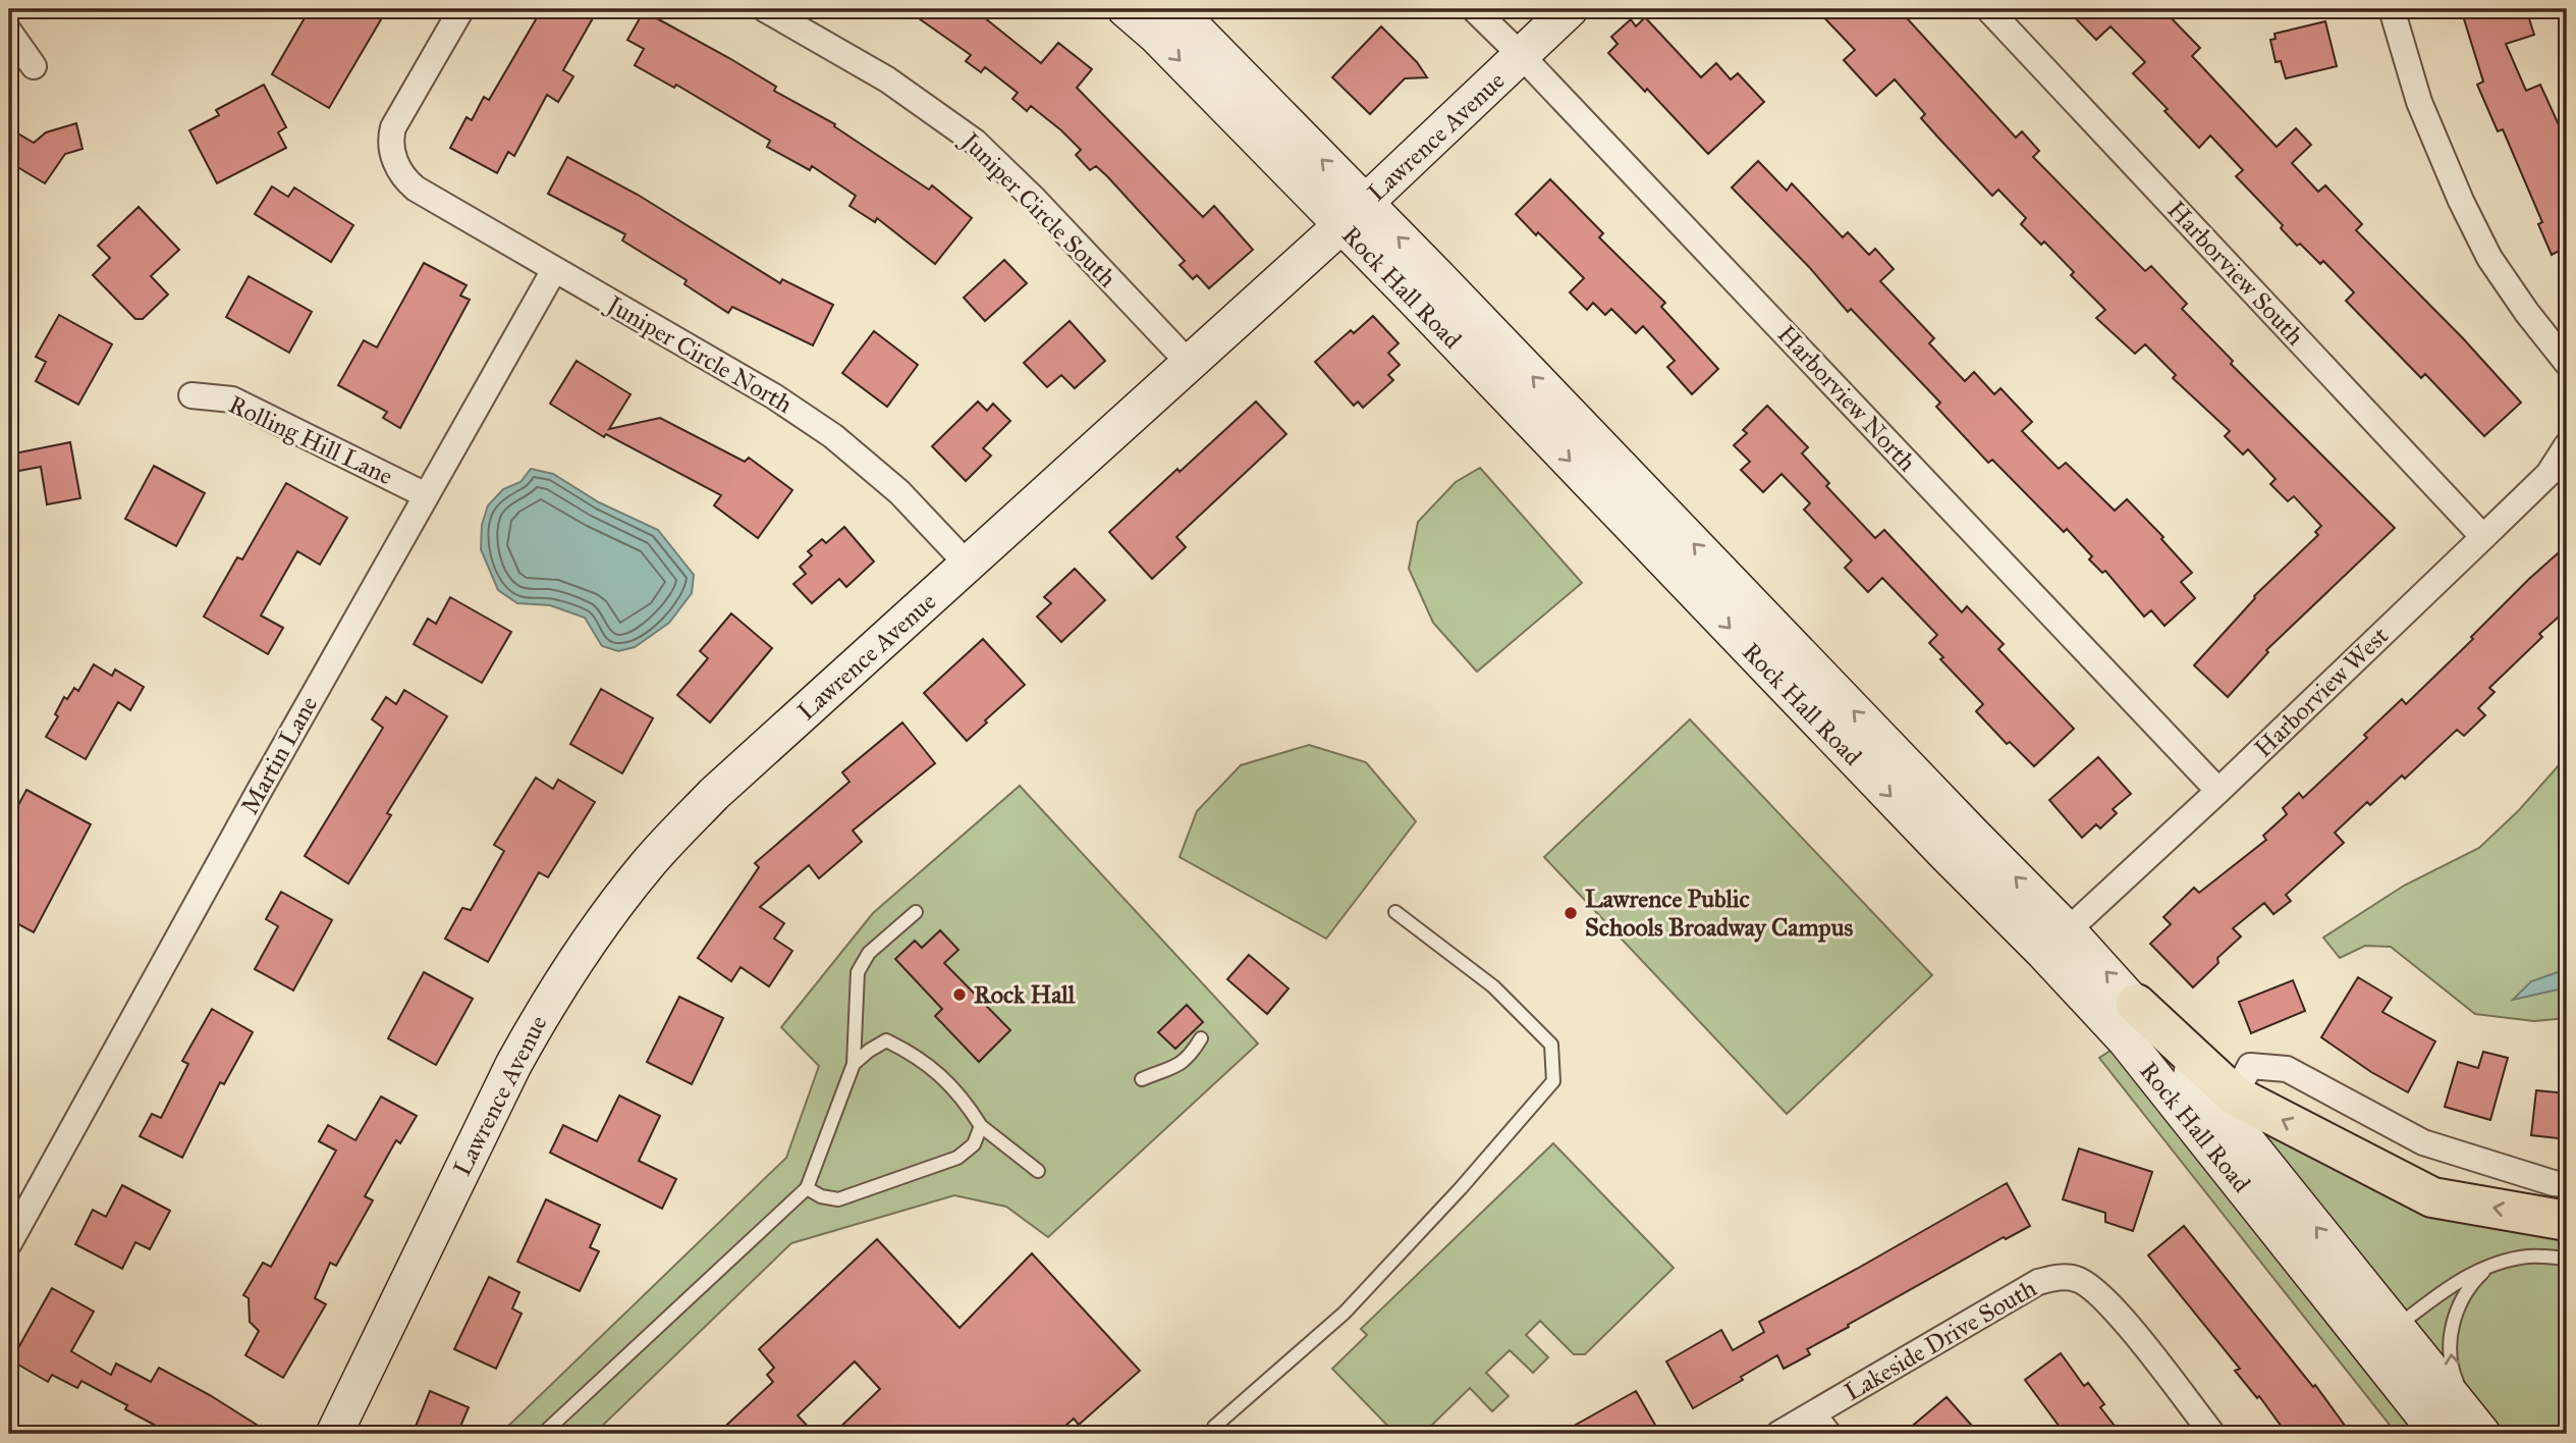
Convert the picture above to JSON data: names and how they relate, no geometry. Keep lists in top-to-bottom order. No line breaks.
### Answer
{"streets":{"main road":["Lawrence Avenue","Rock Hall Road"],"street":["Juniper Circle South","Harborview South","Juniper Circle North","Harborview North","Rolling Hill Lane","Harborview West","Martin Lane","Lakeside Drive South"]},"crossings":[["Lawrence Avenue","Juniper Circle South"],["Lawrence Avenue","Rock Hall Road"],["Lawrence Avenue","Juniper Circle North"],["Lawrence Avenue","Harborview North"],["Harborview South","Harborview West"],["Rock Hall Road","Harborview West"],["Juniper Circle North","Martin Lane"],["Harborview North","Harborview West"],["Rolling Hill Lane","Martin Lane"]],"places":["Lawrence Public Schools Broadway Campus","Rock Hall"]}
